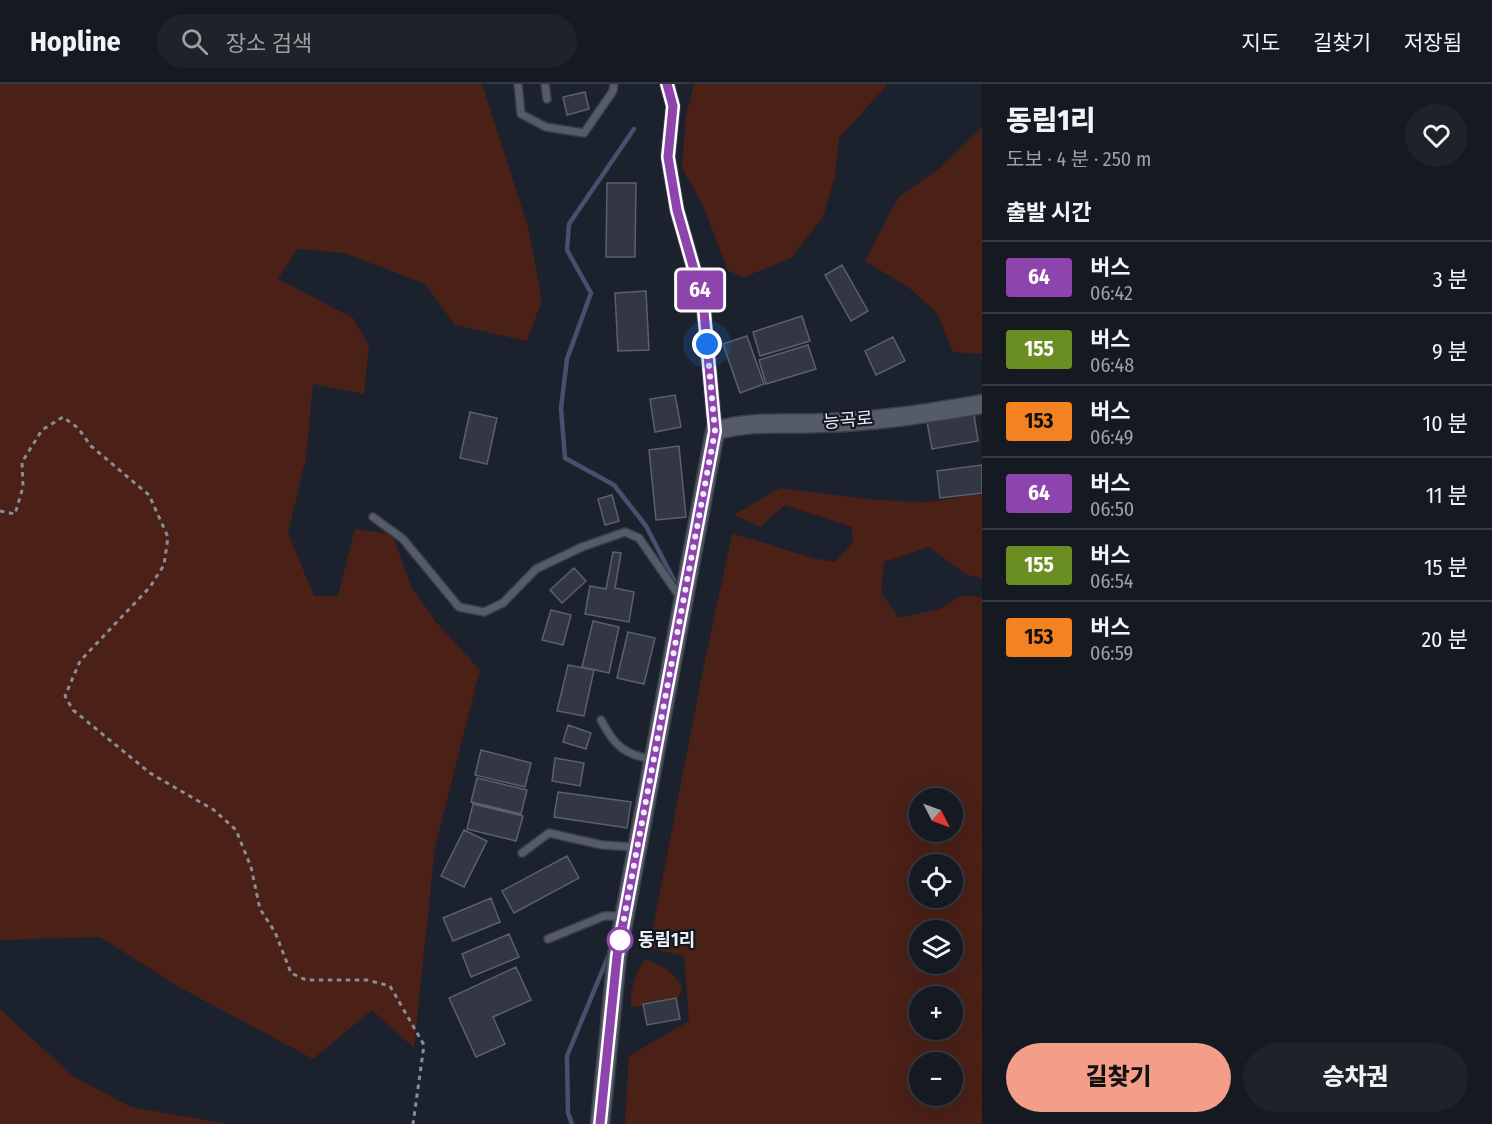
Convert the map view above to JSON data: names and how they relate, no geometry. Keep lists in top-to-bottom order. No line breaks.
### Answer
{"streets":{"street":["능곡로"]},"places":["동림1리"],"lines":["bus line 64"],"north":"bottom right","page":{"header":"Hopline","search":"장소 검색","nav":["지도","길찾기","저장됨"],"on_map":"64","heading":[["동림1리","도보 · 4 분 · 250 m"],"출발 시간"],"list":[{"mark":"64","name":"버스","note":"06:42","value":"3 분"},{"mark":"155","name":"버스","note":"06:48","value":"9 분"},{"mark":"153","name":"버스","note":"06:49","value":"10 분"},{"mark":"64","name":"버스","note":"06:50","value":"11 분"},{"mark":"155","name":"버스","note":"06:54","value":"15 분"},{"mark":"153","name":"버스","note":"06:59","value":"20 분"}],"map_buttons":["+","−"],"buttons":["길찾기","승차권"]}}
